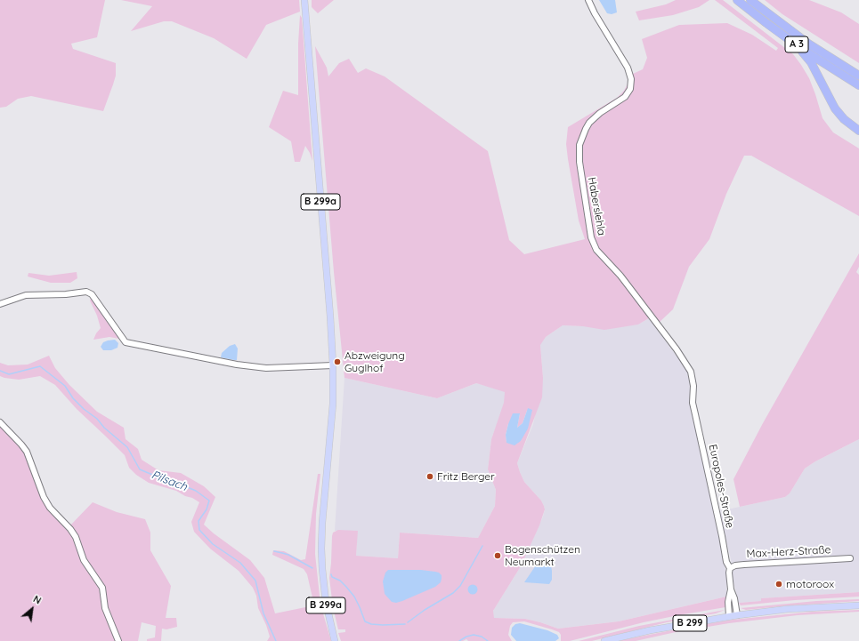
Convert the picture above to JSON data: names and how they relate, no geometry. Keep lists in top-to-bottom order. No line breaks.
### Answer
{"streets":{"highway":["A 3"],"main road":["B 299a","B 299"],"street":["Haberslehla","Europoles-Straße","Max-Herz-Straße"]},"crossings":[["Haberslehla","Europoles-Straße"],["Europoles-Straße","Max-Herz-Straße"],["Europoles-Straße","B 299"]],"water":["Pilsach"],"places":["Abzweigung Guglhof","Fritz Berger","Bogenschützen Neumarkt","motoroox"],"north":"top right"}
